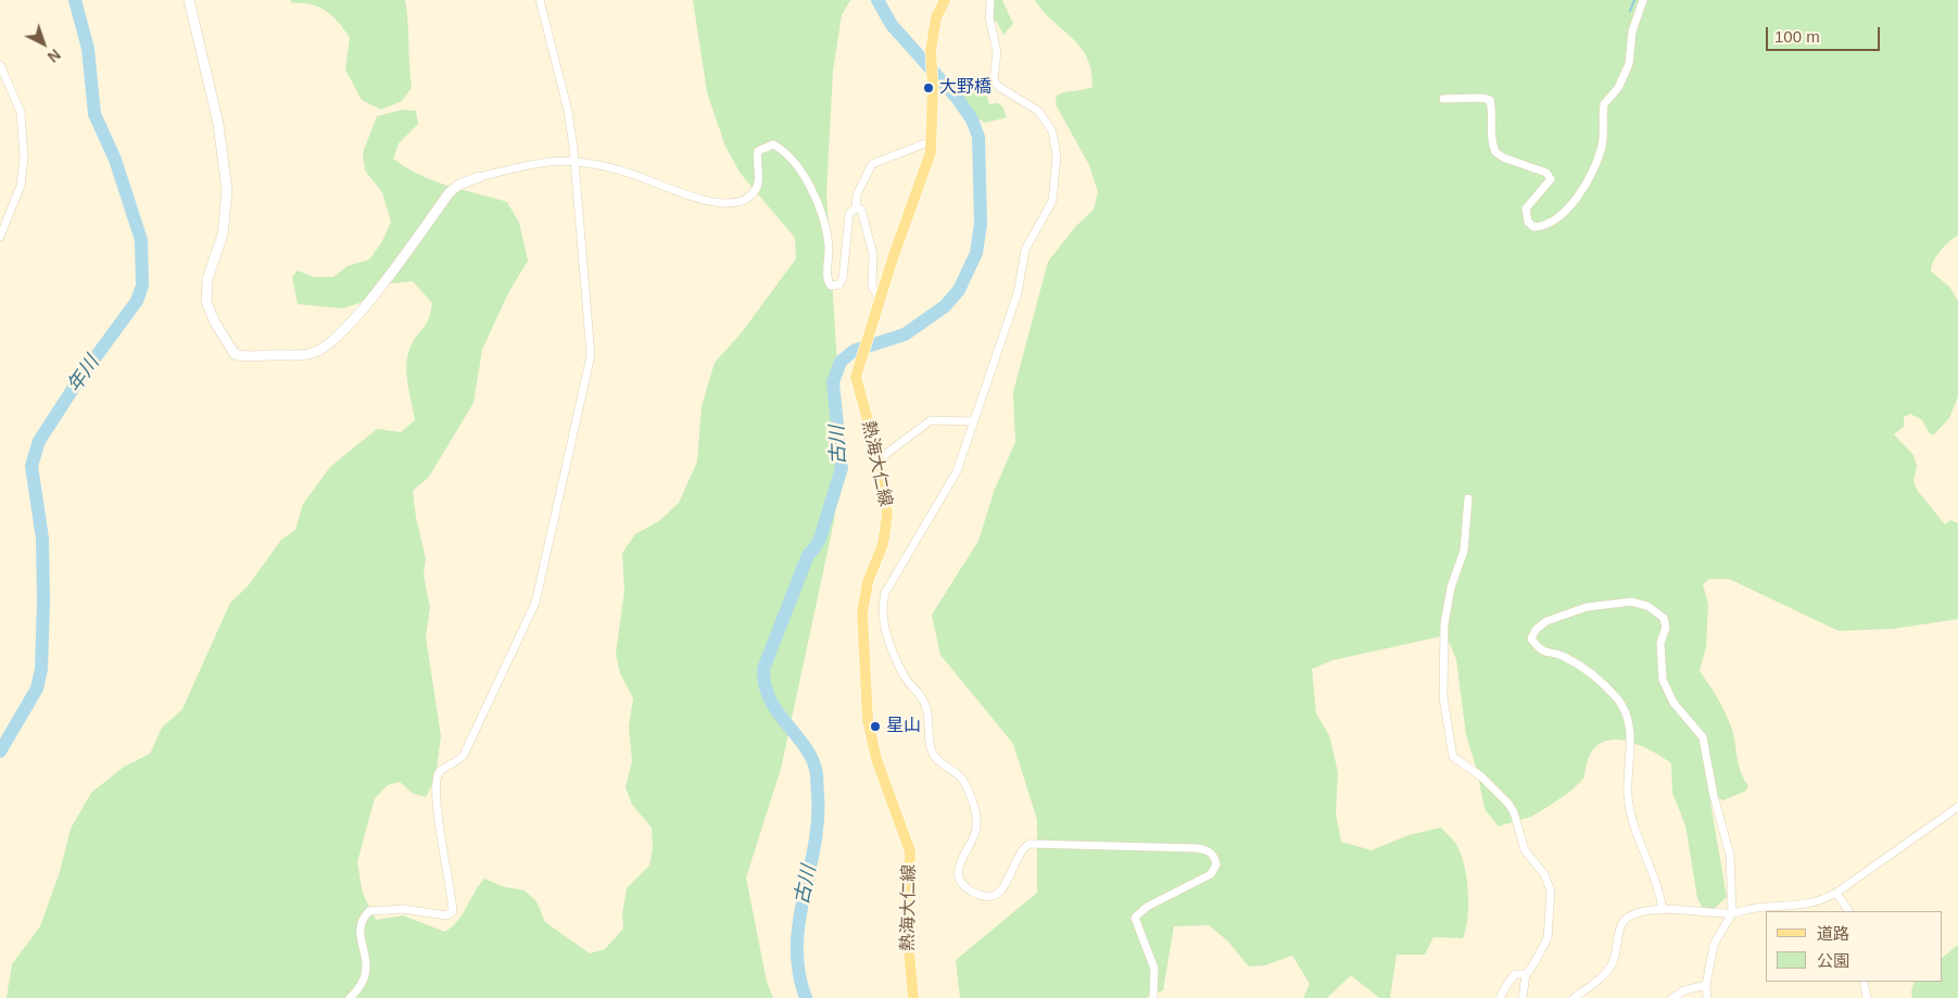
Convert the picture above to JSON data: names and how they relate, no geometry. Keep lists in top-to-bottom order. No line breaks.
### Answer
{"streets":{"main road":["熱海大仁線"]},"water":["年川","古川"],"places":["大野橋","星山"],"legend":["道路","公園"],"scale_bar":"100 m","north":"bottom right"}
